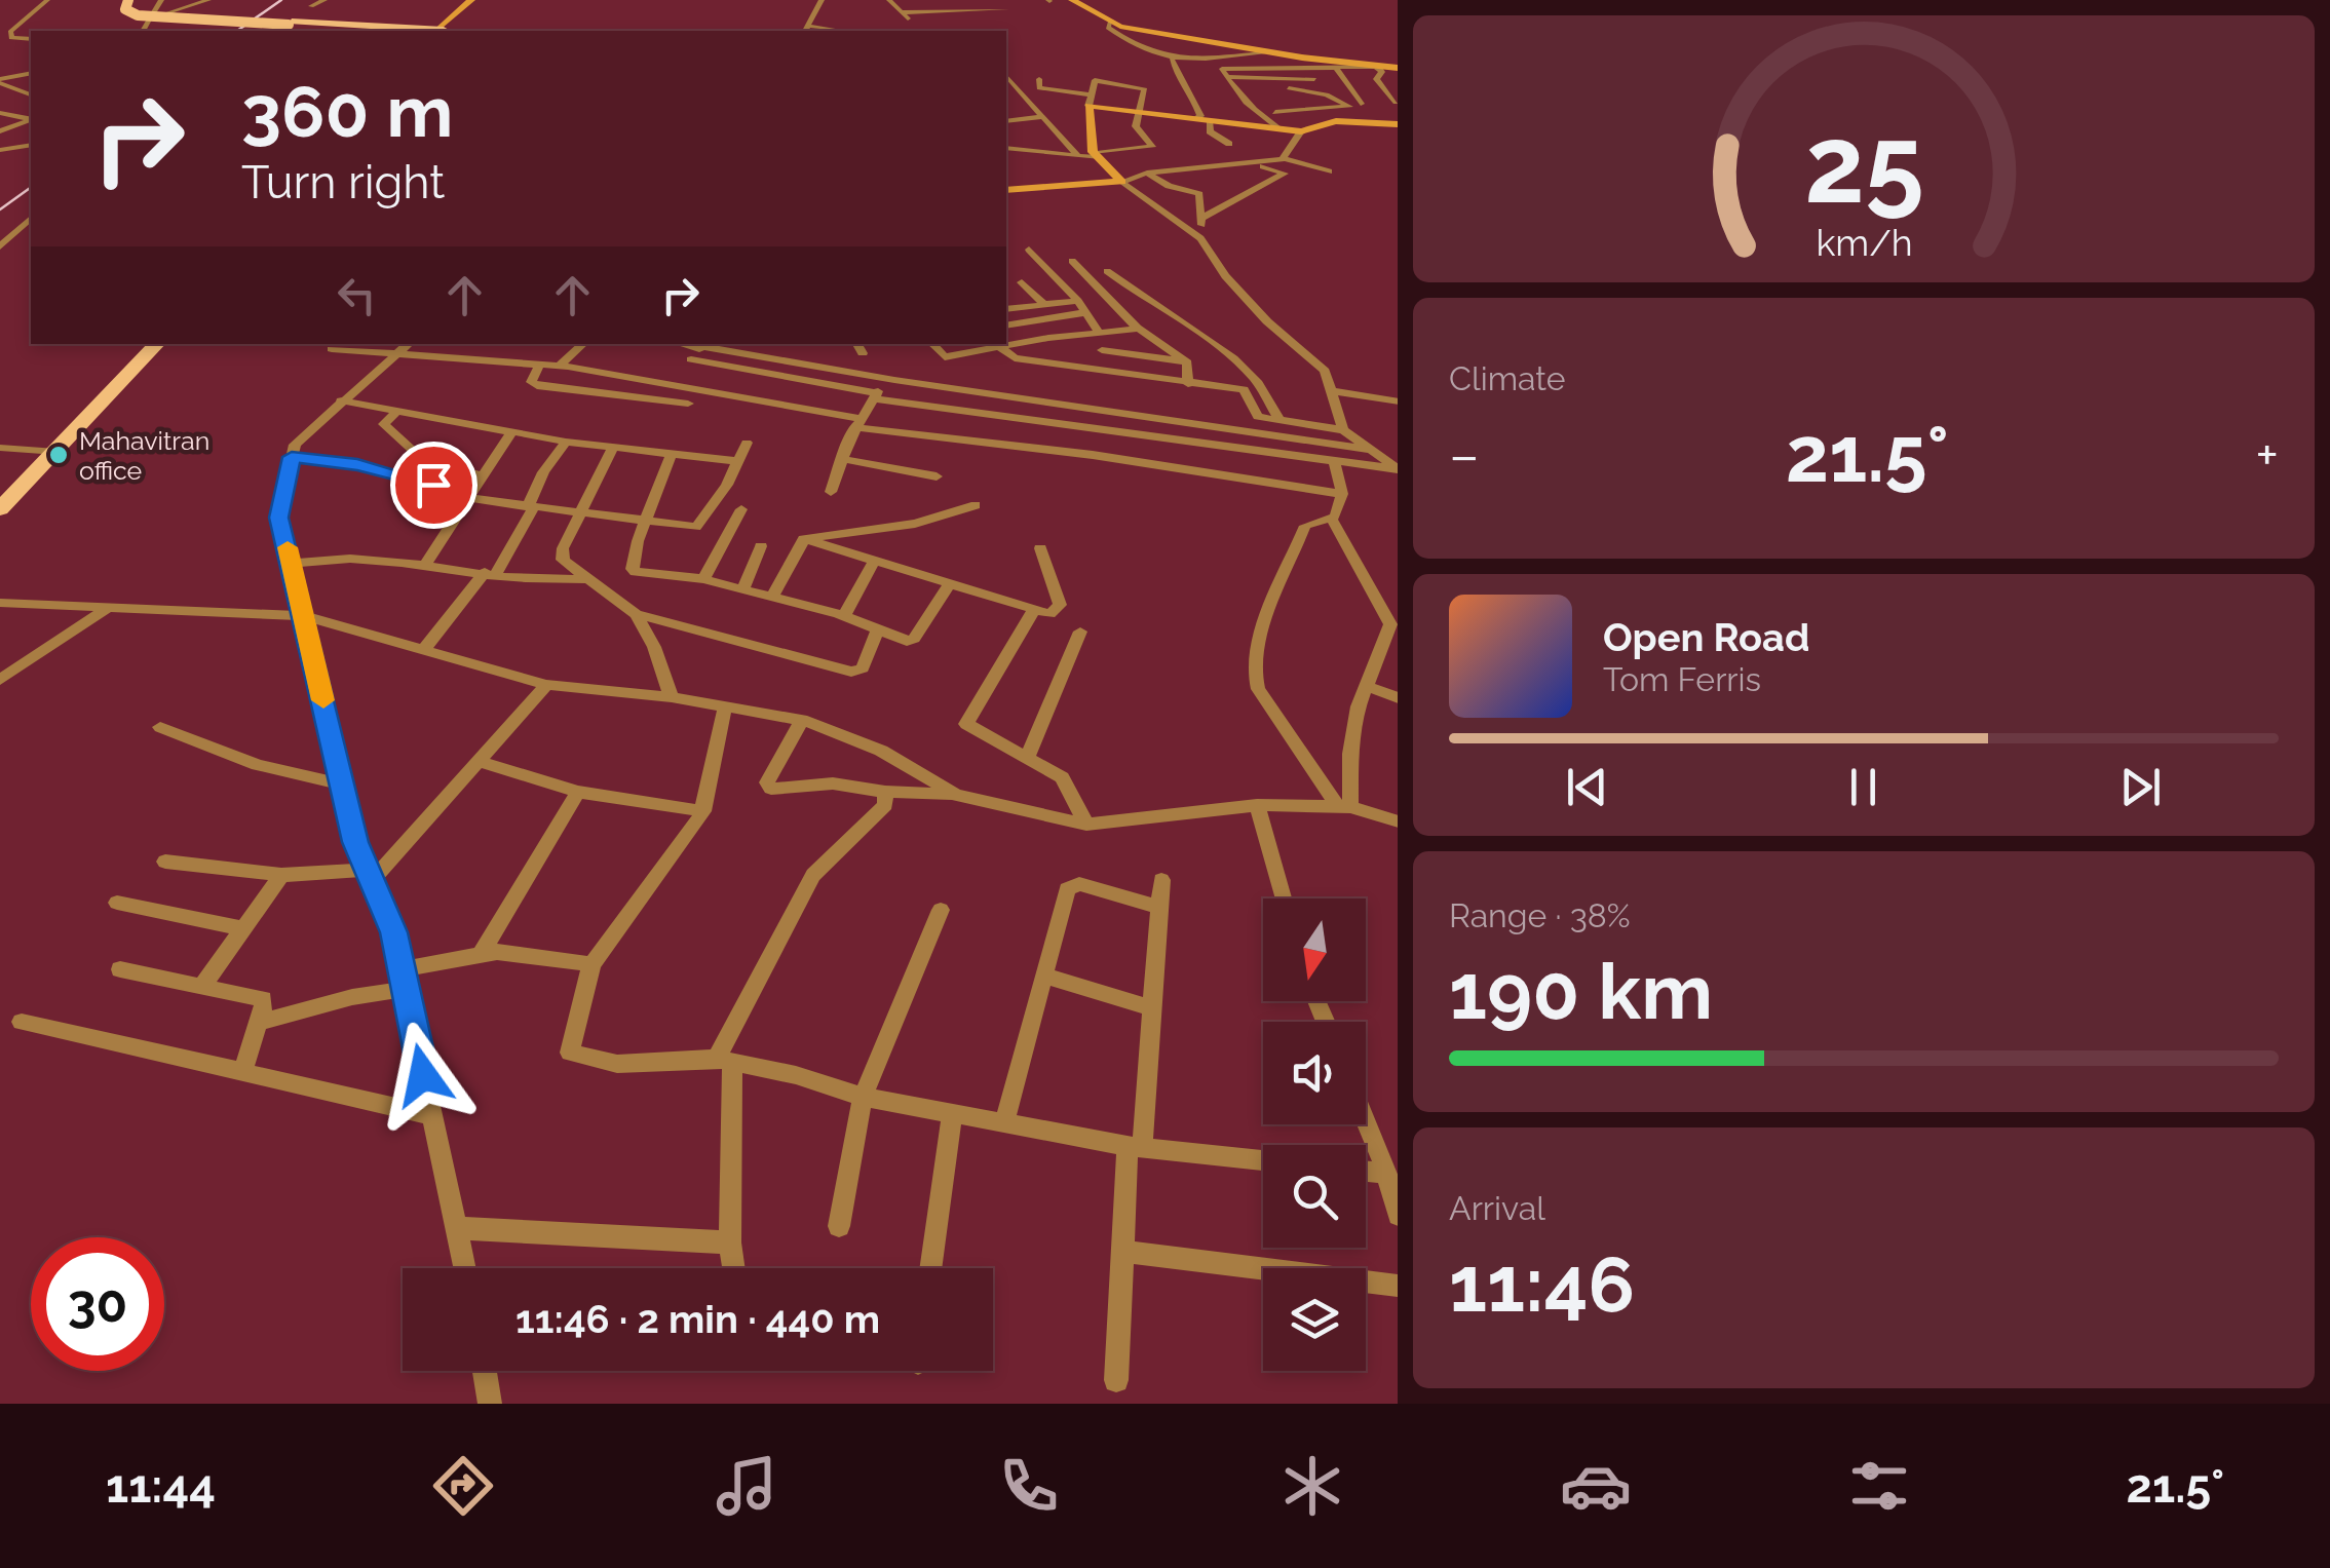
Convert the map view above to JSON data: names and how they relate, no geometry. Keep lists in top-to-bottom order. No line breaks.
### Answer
{"places":["Mahavitran office"],"north":"bottom","page":{"turn":["360 m","Turn right"],"tile":["Climate",["Range · 38%","190 km"],["Arrival","11:46"]],"heat":["−","21.5°","+"],"song":["Open Road","Tom Ferris"],"limit":"30","trip":"11:46 · 2 min · 440 m","tabs":["11:44","21.5°"],"gauge":["25","km/h"]}}
